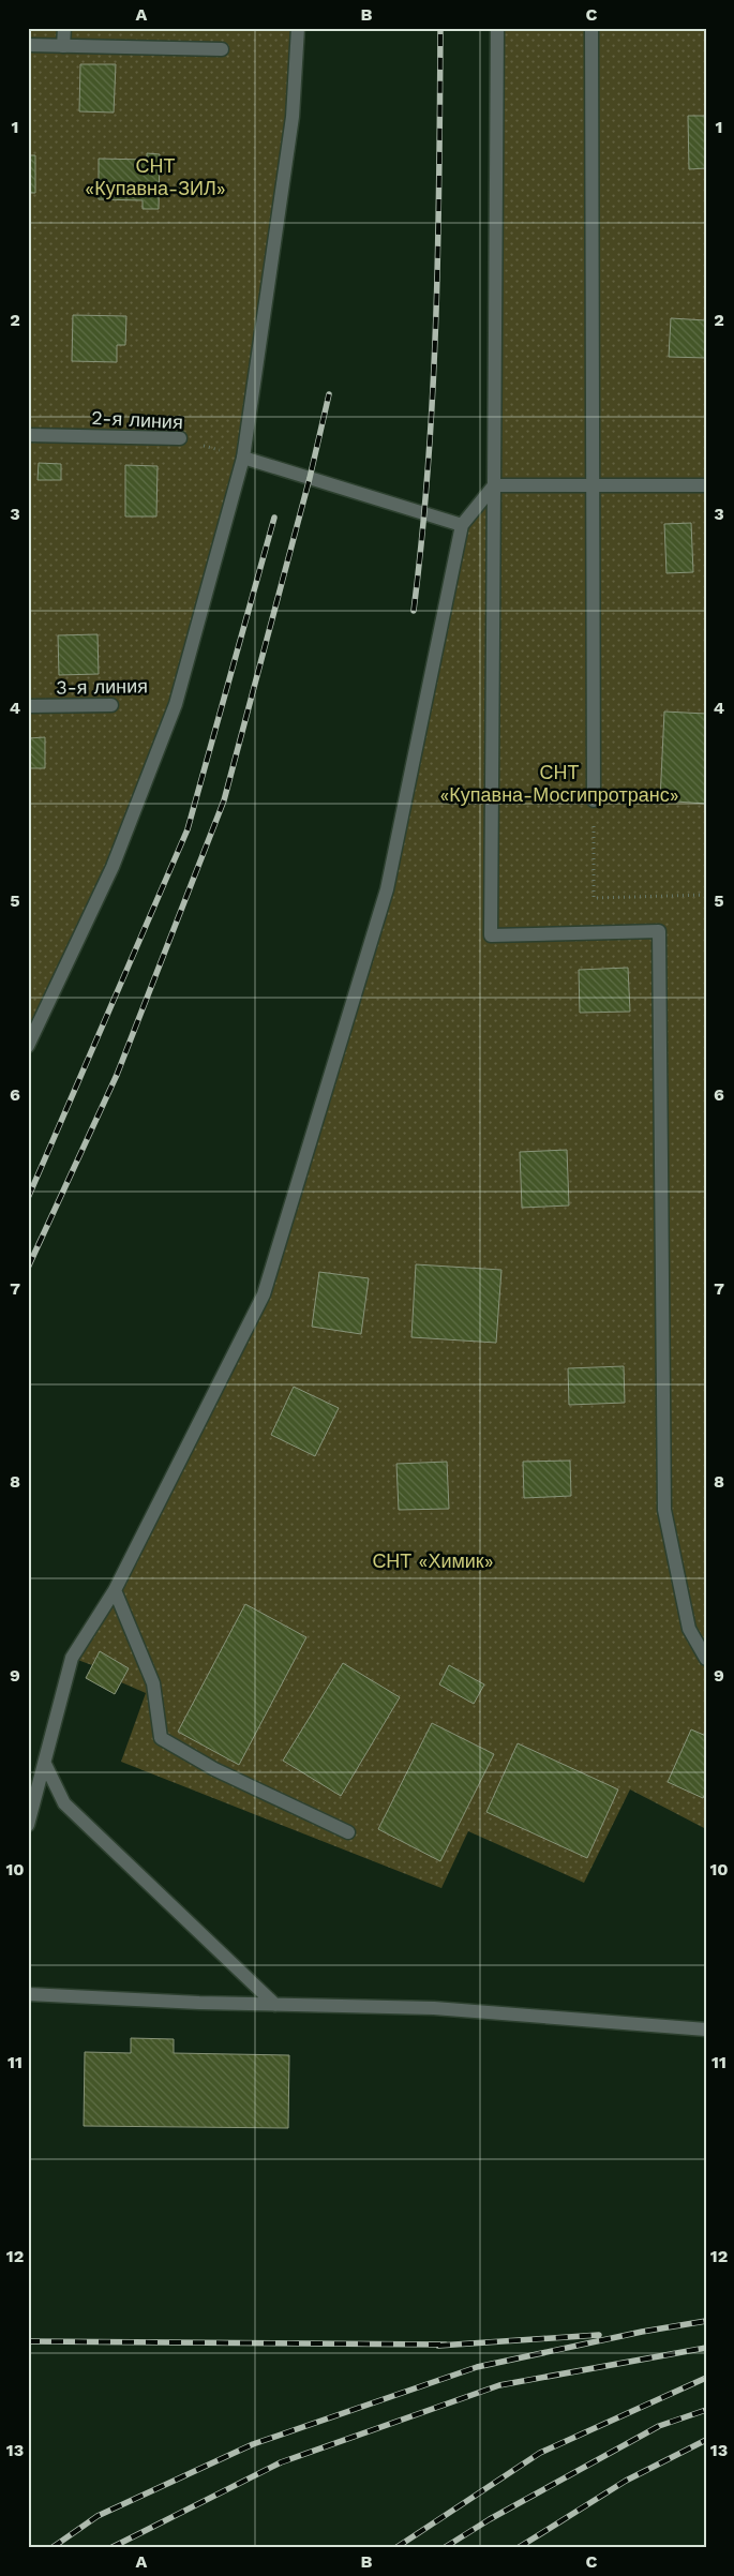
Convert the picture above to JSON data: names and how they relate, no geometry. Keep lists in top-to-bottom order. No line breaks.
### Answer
{"streets":{"street":["2-я линия","3-я линия"]},"parks":["СНТ «Купавна-ЗИЛ»","СНТ «Купавна-Мосгипротранс»","СНТ «Химик»"],"grid":{"columns":["A","B","C"],"rows":["1","2","3","4","5","6","7","8","9","10","11","12","13"]}}
